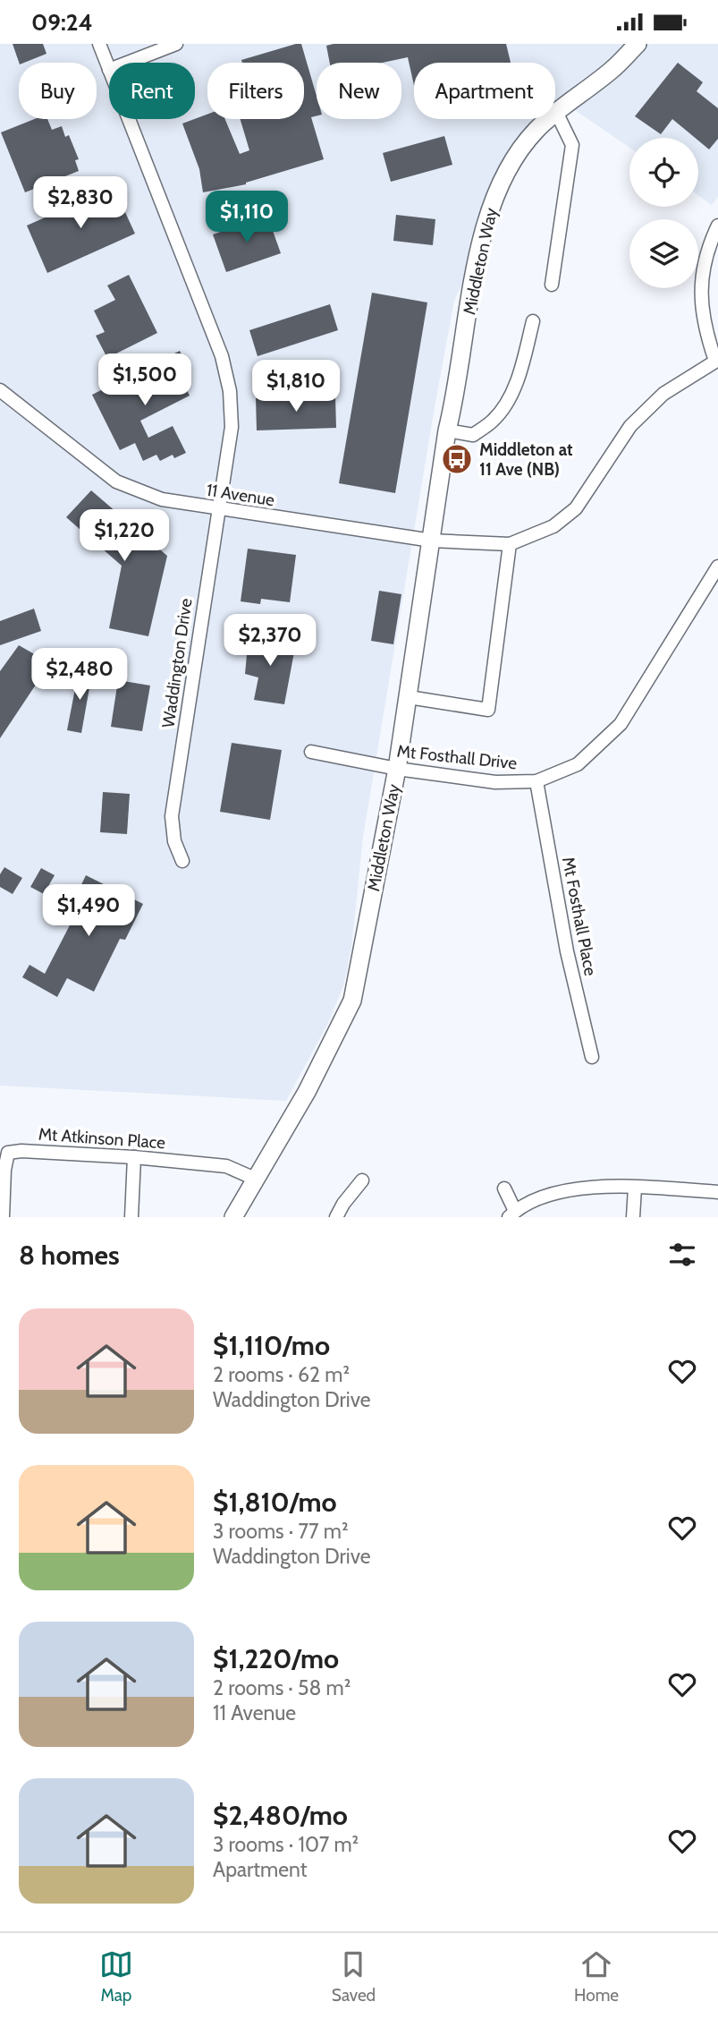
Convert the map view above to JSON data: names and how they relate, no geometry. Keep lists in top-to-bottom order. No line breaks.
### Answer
{"streets":{"street":["Middleton Way","11 Avenue","Waddington Drive","Mt Fosthall Drive","Mt Fosthall Place","Mt Atkinson Place"]},"crossings":[["Middleton Way","11 Avenue"],["Middleton Way","Mt Fosthall Drive"],["Middleton Way","Mt Atkinson Place"],["11 Avenue","Waddington Drive"],["Mt Fosthall Drive","Mt Fosthall Place"]],"places":{"bus stop":["Middleton at 11 Ave (NB)"]},"page":{"status":"09:24","chip":["Buy","Rent","Filters","New","Apartment"],"price":["$2,830","$1,110","$1,500","$1,810","$1,220","$2,370","$2,480","$1,490"],"heading":"8 homes","list":[{"name":"$1,110/mo","note":"2 rooms · 62 m² · Waddington Drive"},{"name":"$1,810/mo","note":"3 rooms · 77 m² · Waddington Drive"},{"name":"$1,220/mo","note":"2 rooms · 58 m² · 11 Avenue"},{"name":"$2,480/mo","note":"3 rooms · 107 m² · Apartment"}],"tabs":["Map","Saved","Home"]}}
